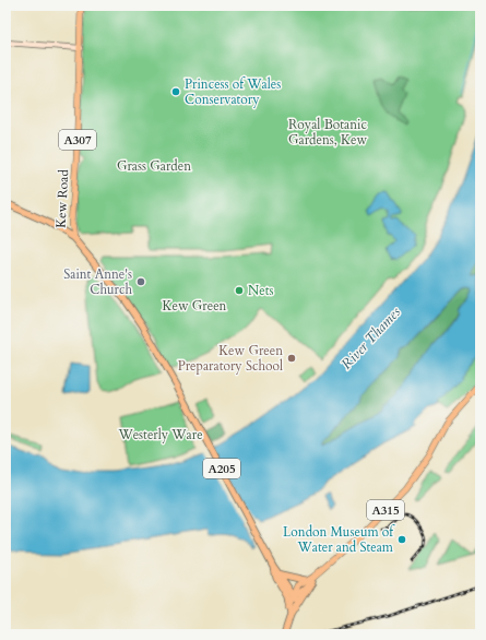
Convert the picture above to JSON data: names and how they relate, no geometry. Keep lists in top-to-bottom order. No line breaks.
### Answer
{"streets":{"highway":["Kew Road","A205","A315"],"main road":["A307"]},"crossings":[["Kew Road","A205"],["A205","A315"]],"water":["River Thames"],"parks":["Royal Botanic Gardens, Kew","Grass Garden","Kew Green","Westerly Ware"],"places":["Princess of Wales Conservatory","Saint Anne's Church","Nets","Kew Green Preparatory School","London Museum of Water and Steam"]}
